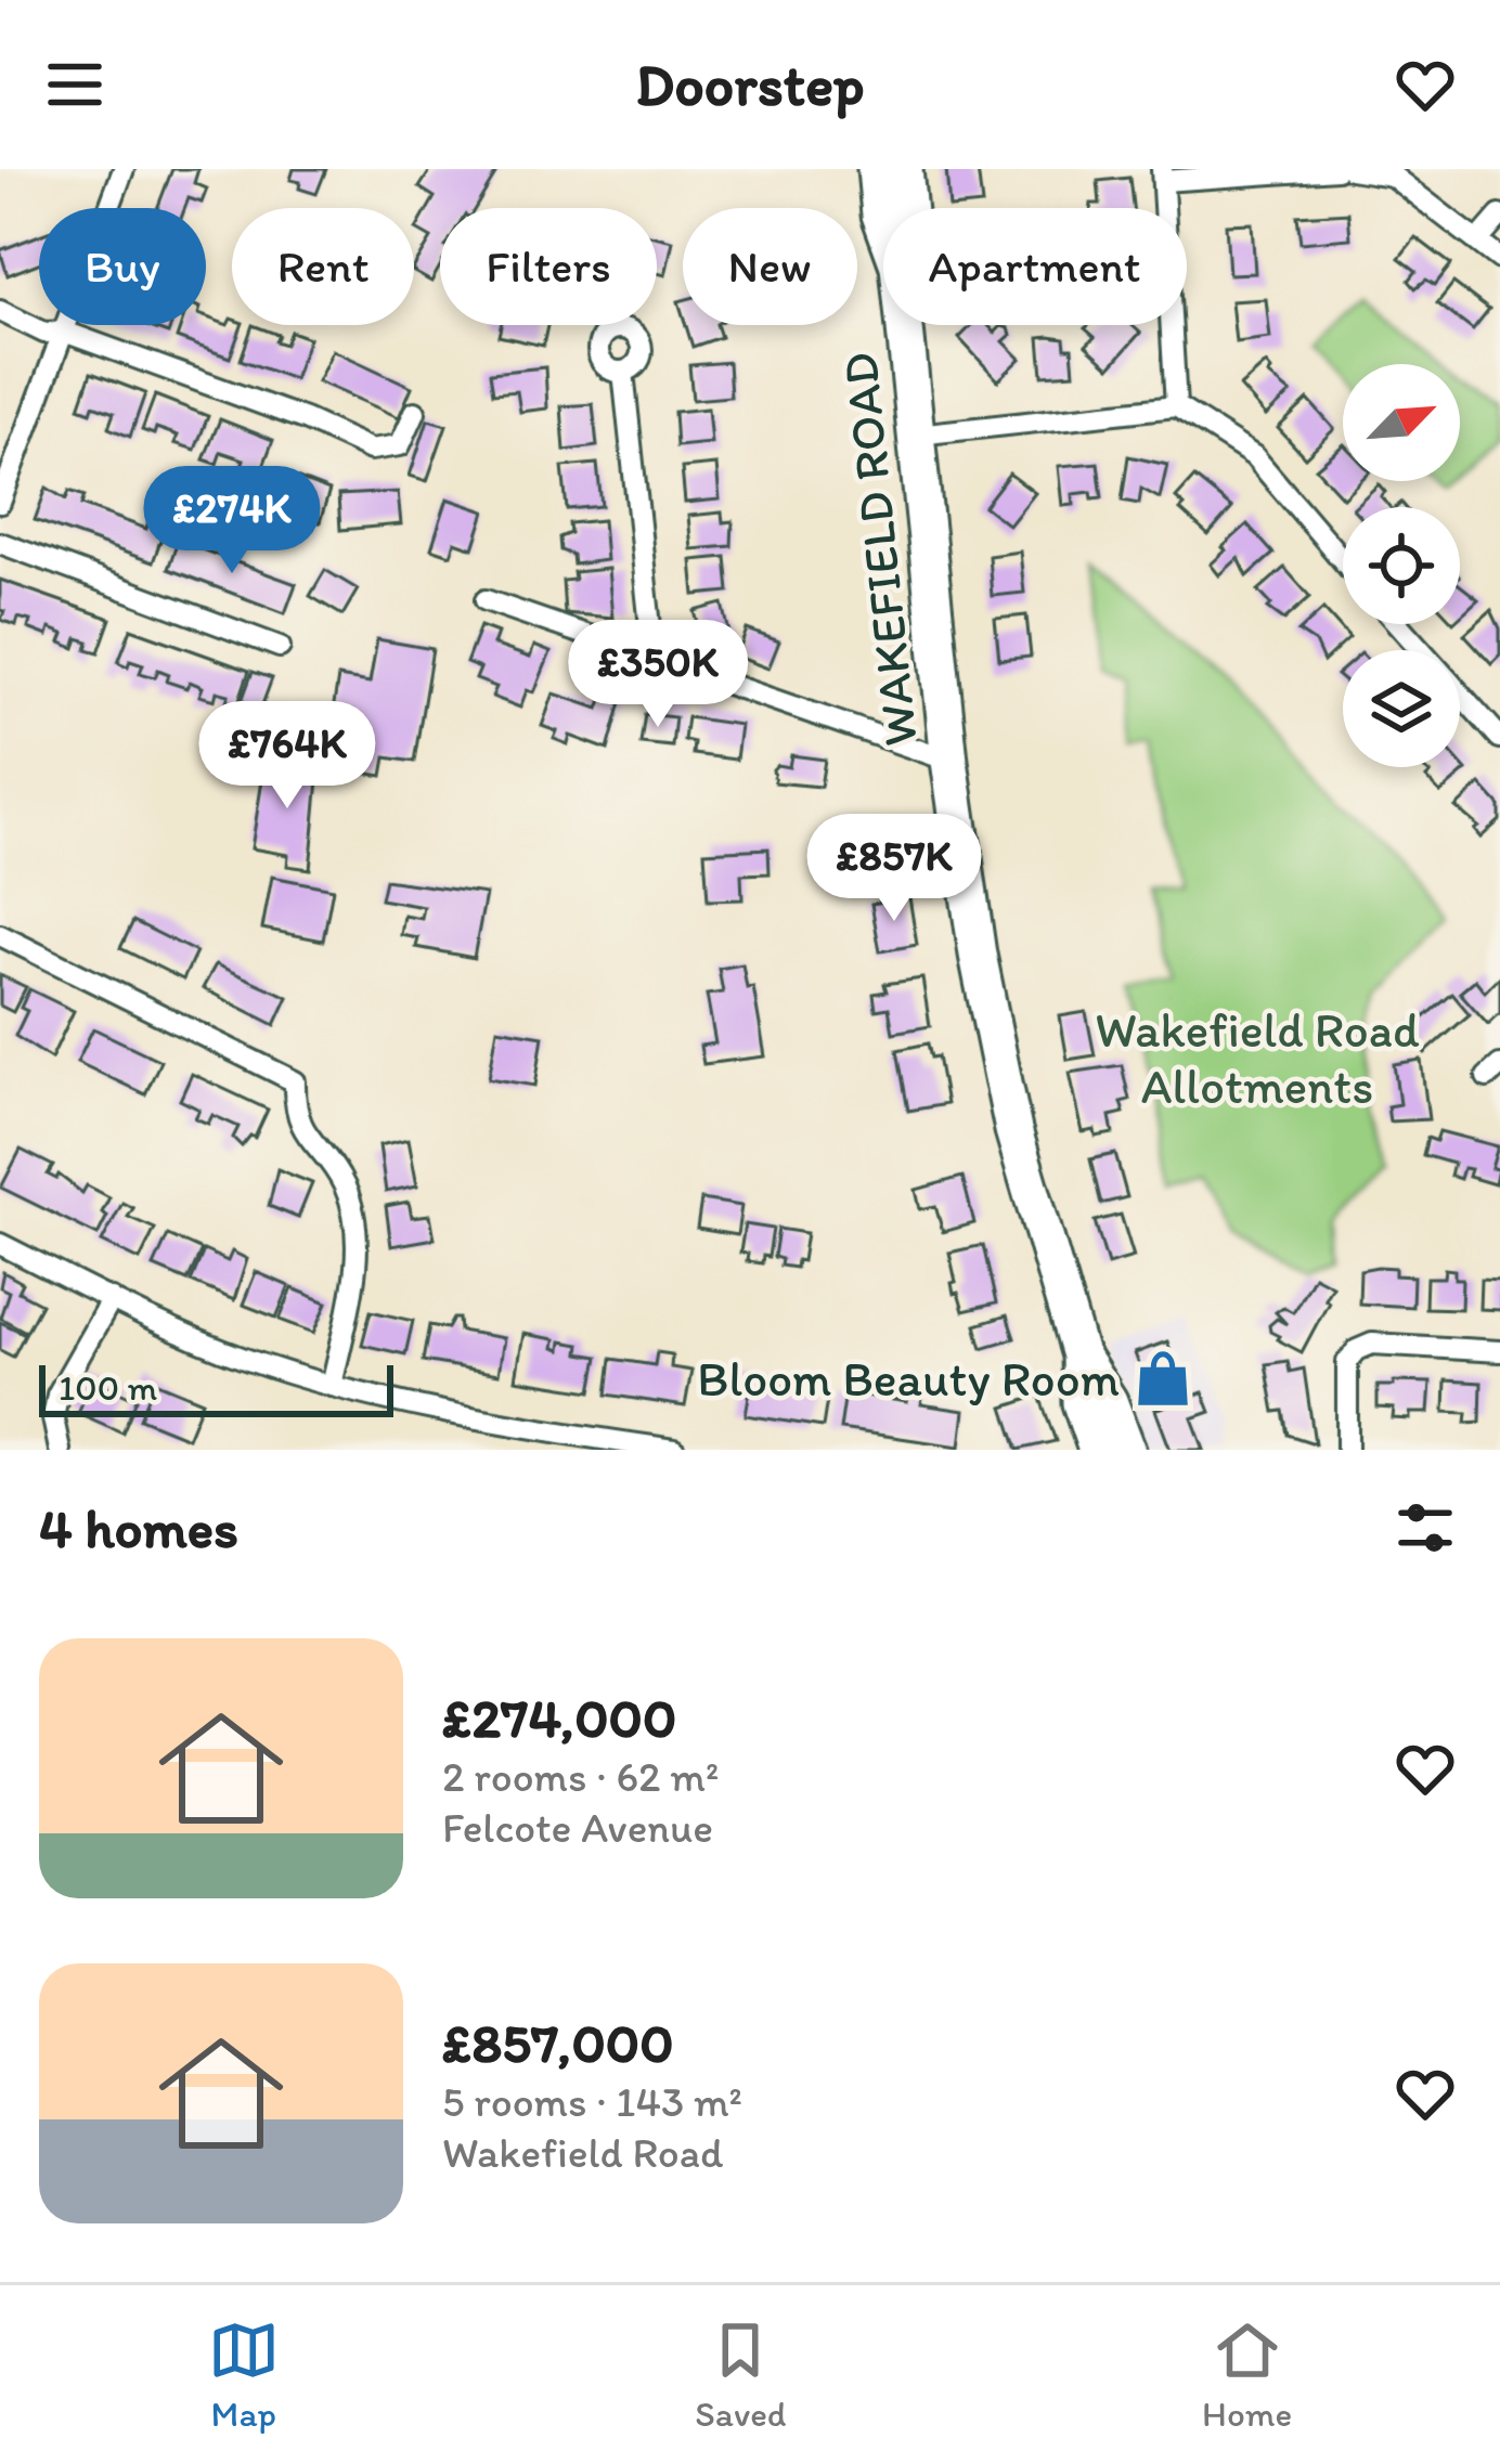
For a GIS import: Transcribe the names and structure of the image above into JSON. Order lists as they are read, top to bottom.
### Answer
{
  "streets": {
    "highway": ["WAKEFIELD ROAD"]
  },
  "parks": ["Wakefield Road Allotments"],
  "places": {
    "shop": ["Bloom Beauty Room"]
  },
  "scale_bar": "100 m",
  "north": "top right",
  "page": {
    "header": "Doorstep",
    "chip": [
      "Buy",
      "Rent",
      "Filters",
      "New",
      "Apartment"
    ],
    "price": [
      "£274K",
      "£350K",
      "£764K",
      "£857K"
    ],
    "scale": "100 m",
    "heading": "4 homes",
    "list": [
      {
        "name": "£274,000",
        "note": "2 rooms · 62 m² · Felcote Avenue"
      },
      {
        "name": "£857,000",
        "note": "5 rooms · 143 m² · Wakefield Road"
      }
    ],
    "tabs": ["Map", "Saved", "Home"]
  }
}
